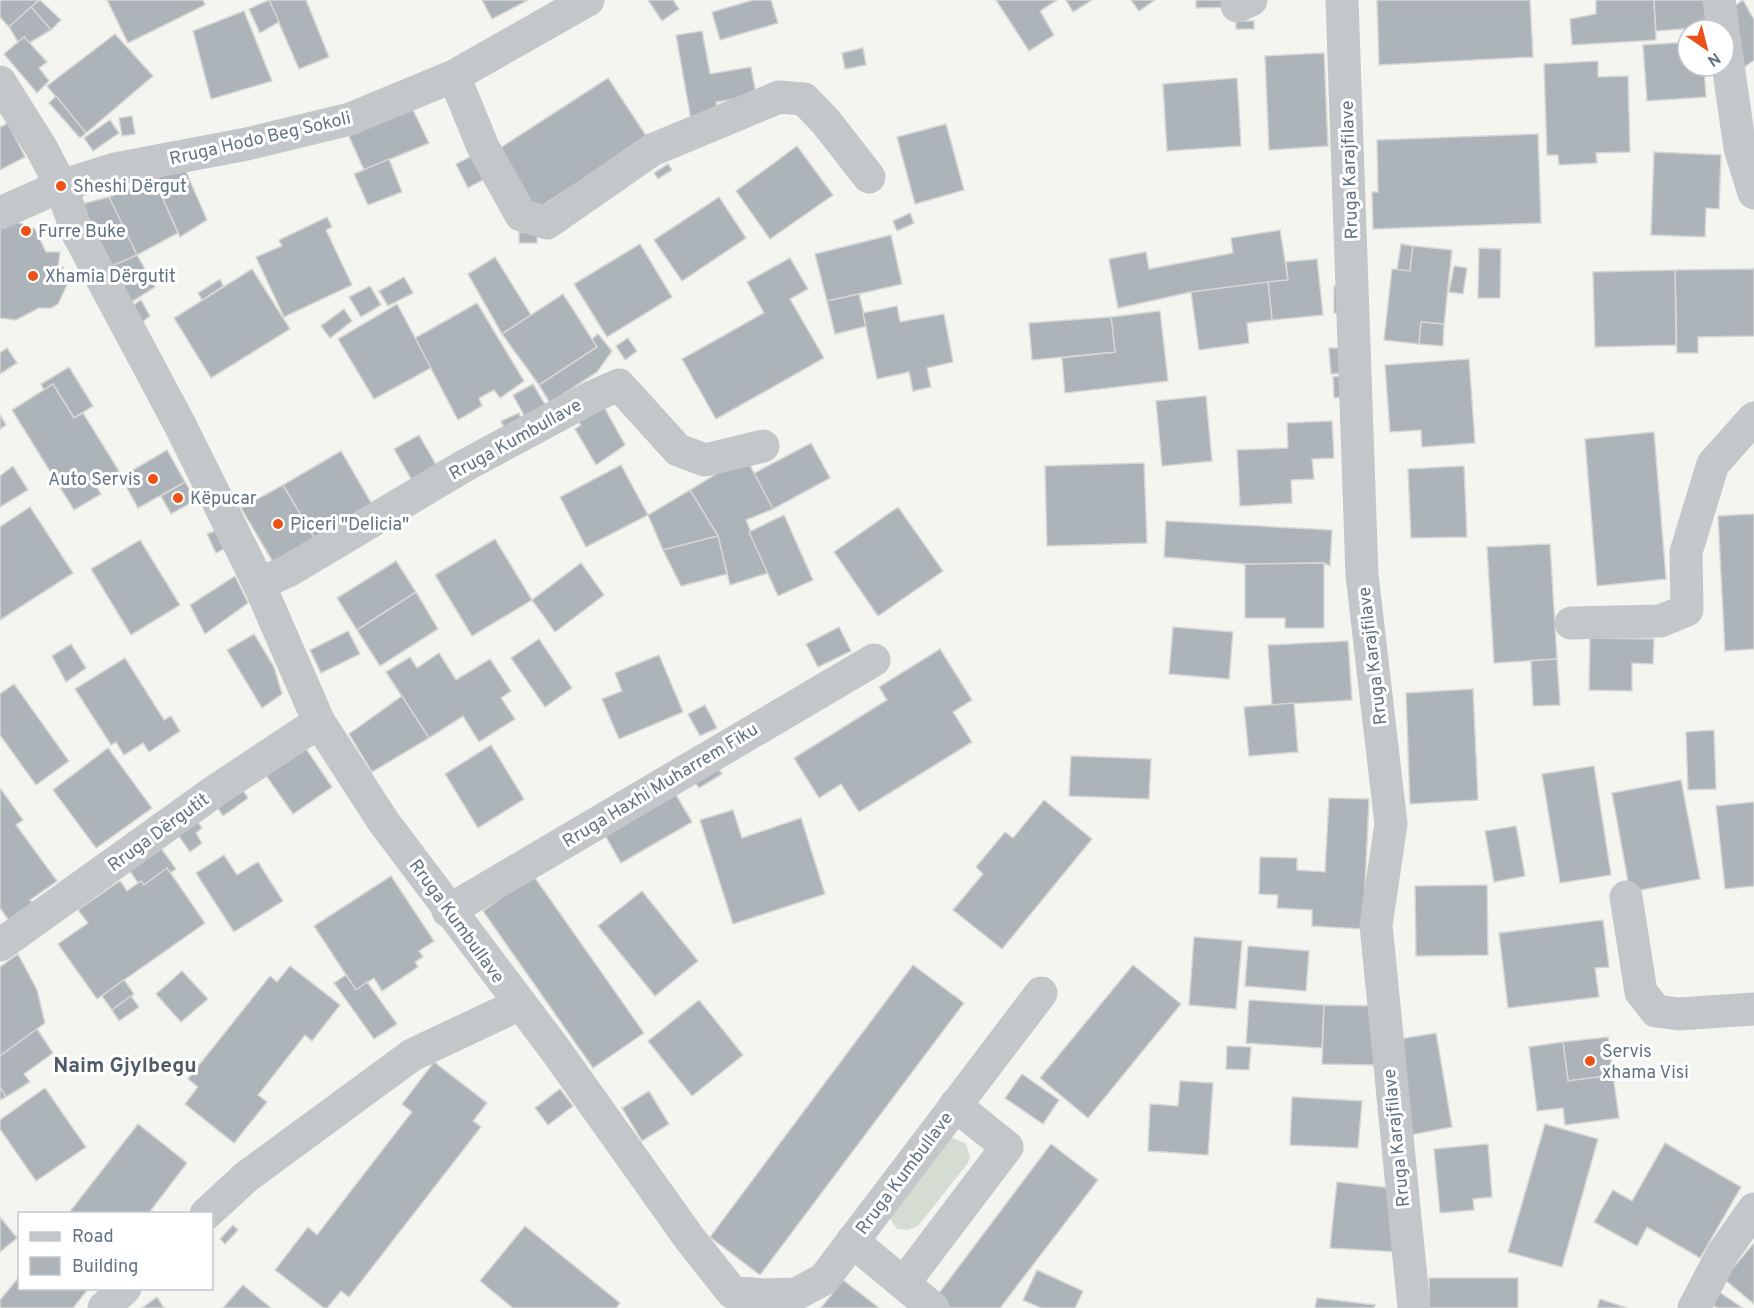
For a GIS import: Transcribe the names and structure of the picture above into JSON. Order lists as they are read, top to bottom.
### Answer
{
  "streets": {
    "street": [
      "Rruga Hodo Beg Sokoli",
      "Rruga Karajfilave",
      "Rruga Kumbullave",
      "Rruga Haxhi Muharrem Fiku",
      "Rruga Dërgutit"
    ]
  },
  "crossings": [
    ["Rruga Hodo Beg Sokoli", "Rruga Kumbullave"],
    ["Rruga Kumbullave", "Rruga Haxhi Muharrem Fiku"],
    ["Rruga Kumbullave", "Rruga Dërgutit"]
  ],
  "districts": ["Naim Gjylbegu"],
  "places": [
    "Sheshi Dërgut",
    "Furre Buke",
    "Xhamia Dërgutit",
    "Auto Servis",
    "Këpucar",
    "Piceri \"Delicia\"",
    "Servis xhama Visi"
  ],
  "legend": ["Road", "Building"],
  "north": "bottom right"
}
